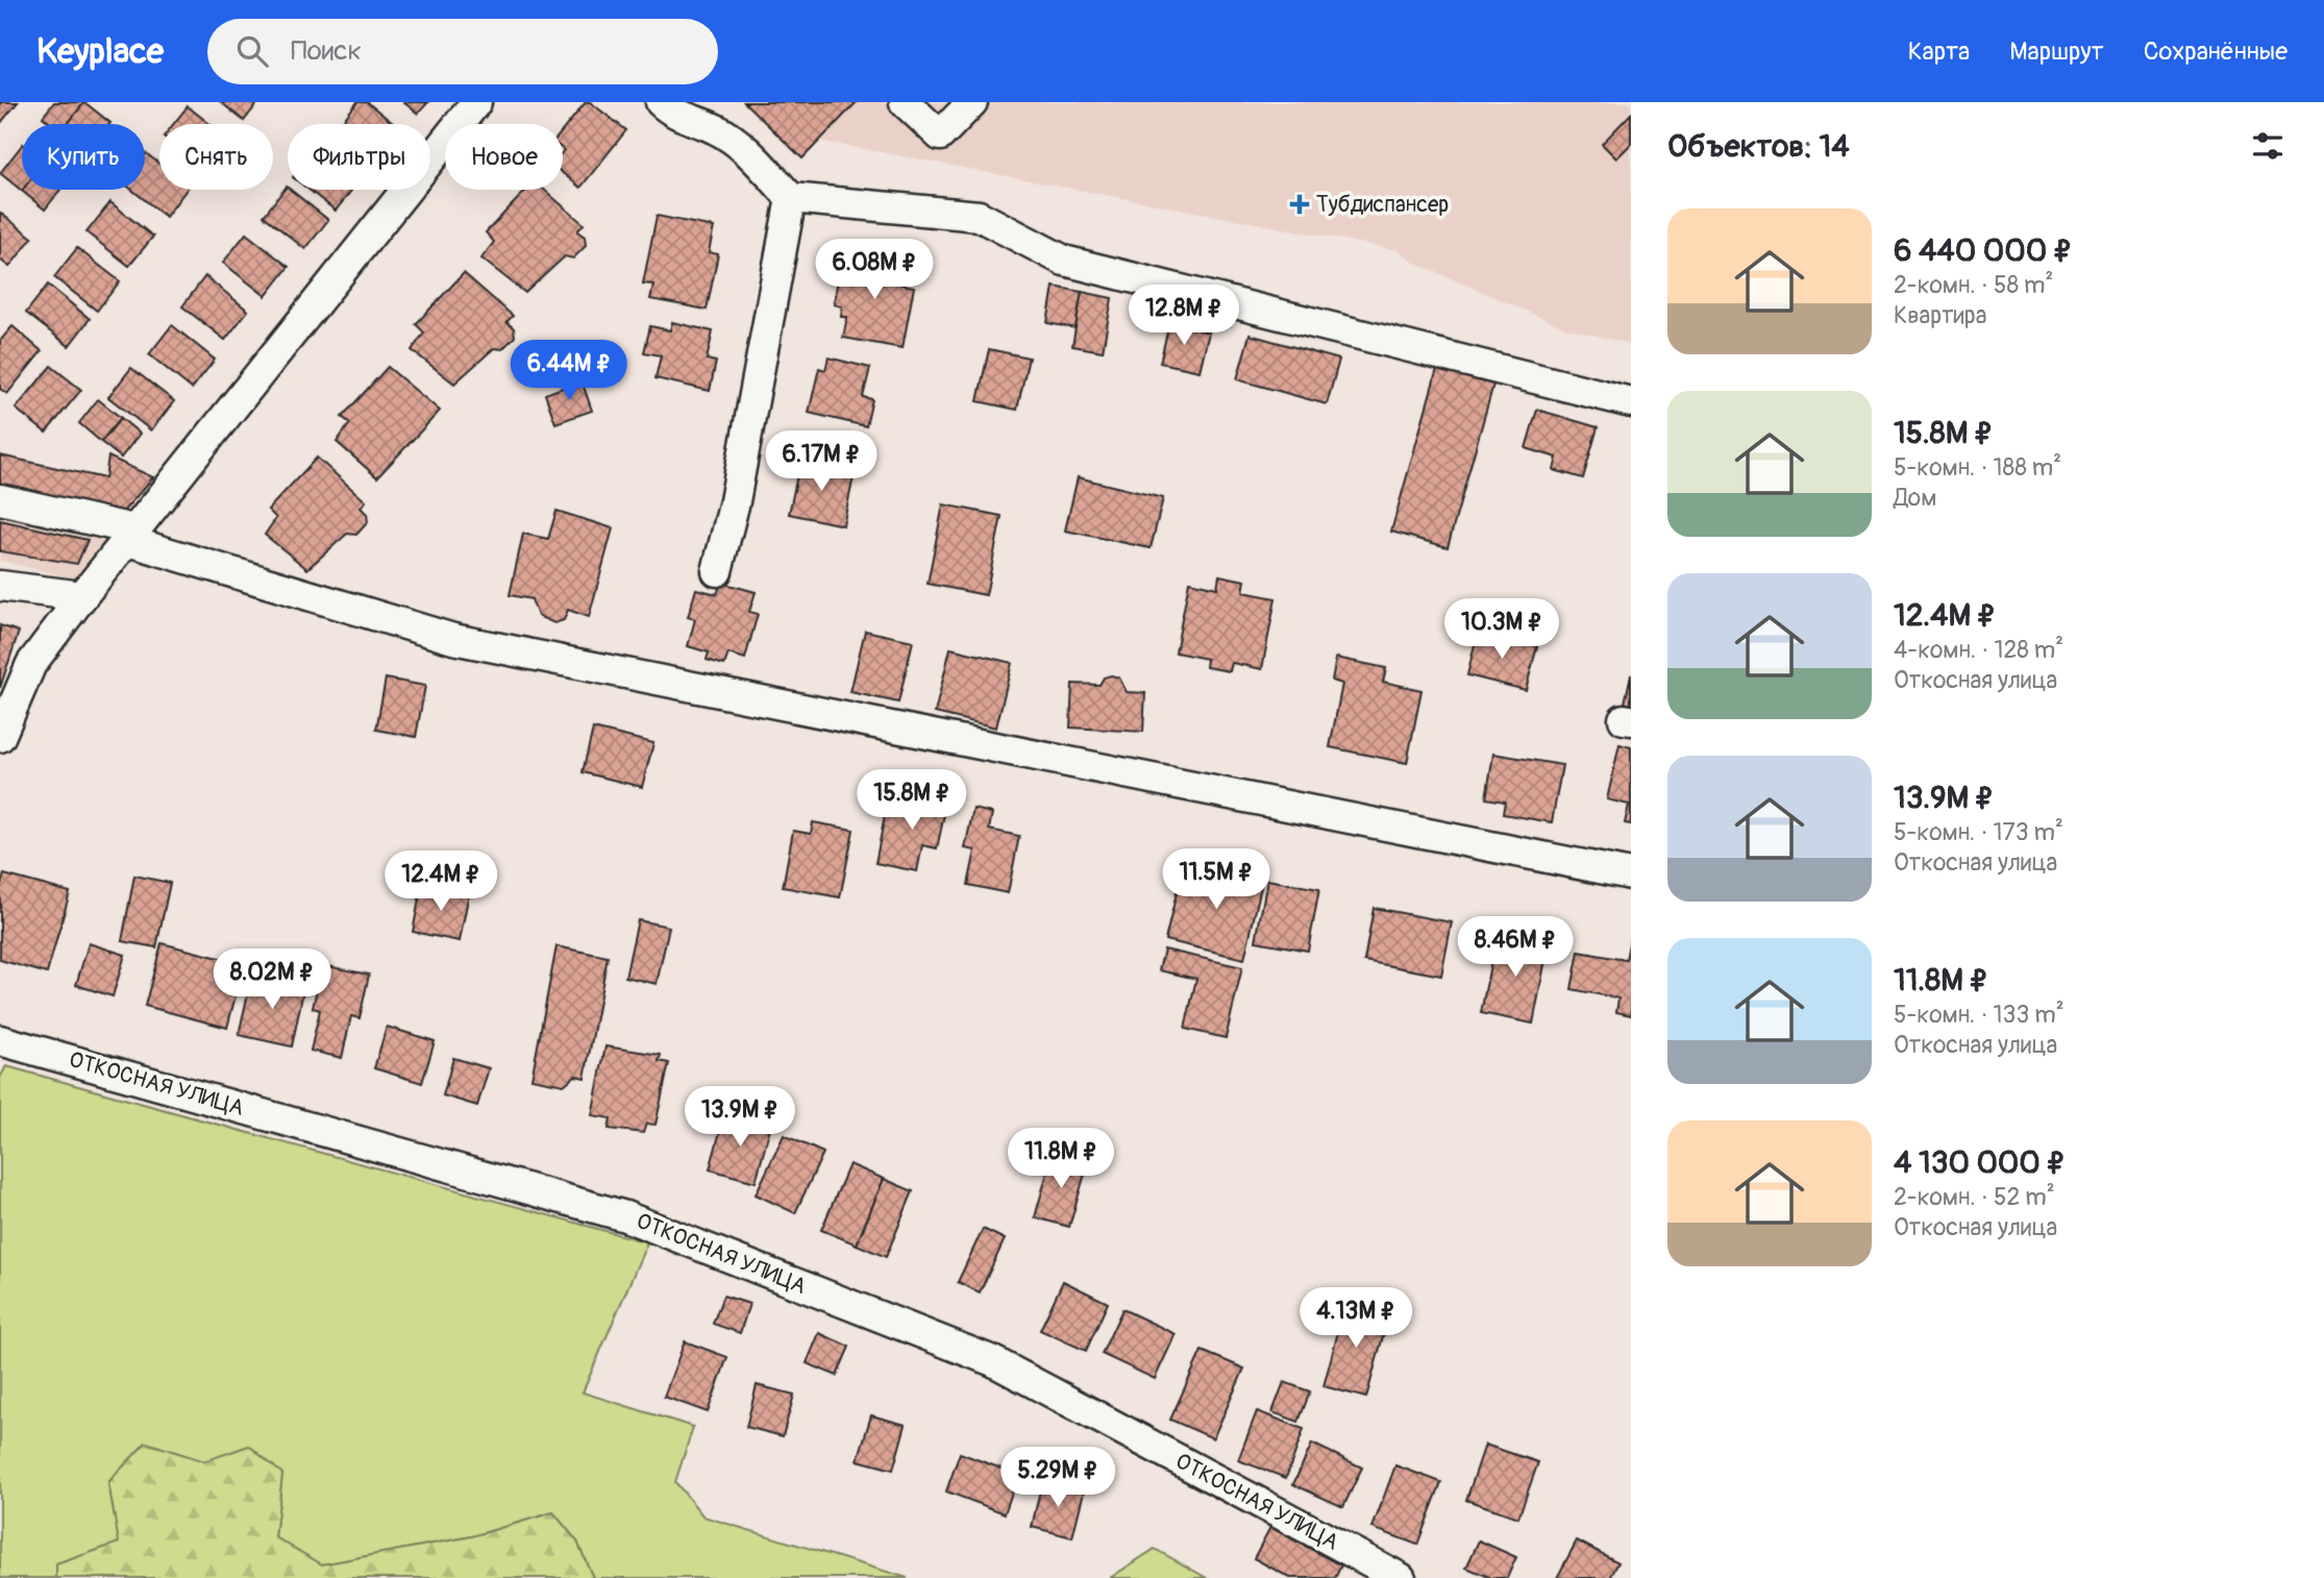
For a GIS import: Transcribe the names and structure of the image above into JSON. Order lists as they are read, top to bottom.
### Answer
{
  "streets": {
    "street": ["ОТКОСНАЯ УЛИЦА"]
  },
  "places": {
    "health": ["Тубдиспансер"]
  },
  "page": {
    "header": "Keyplace",
    "search": "Поиск",
    "nav": ["Карта", "Маршрут", "Сохранённые"],
    "heading": "Объектов: 14",
    "chip": [
      "Купить",
      "Снять",
      "Фильтры",
      "Новое"
    ],
    "list": [
      {
        "name": "6 440 000 ₽",
        "note": "2-комн. · 58 m² · Квартира"
      },
      {
        "name": "15.8M ₽",
        "note": "5-комн. · 188 m² · Дом"
      },
      {
        "name": "12.4M ₽",
        "note": "4-комн. · 128 m² · Откосная улица"
      },
      {
        "name": "13.9M ₽",
        "note": "5-комн. · 173 m² · Откосная улица"
      },
      {
        "name": "11.8M ₽",
        "note": "5-комн. · 133 m² · Откосная улица"
      },
      {
        "name": "4 130 000 ₽",
        "note": "2-комн. · 52 m² · Откосная улица"
      }
    ],
    "price": [
      "6.08M ₽",
      "12.8M ₽",
      "6.44M ₽",
      "6.17M ₽",
      "10.3M ₽",
      "15.8M ₽",
      "11.5M ₽",
      "12.4M ₽",
      "8.46M ₽",
      "8.02M ₽",
      "13.9M ₽",
      "11.8M ₽",
      "4.13M ₽",
      "5.29M ₽"
    ]
  }
}
